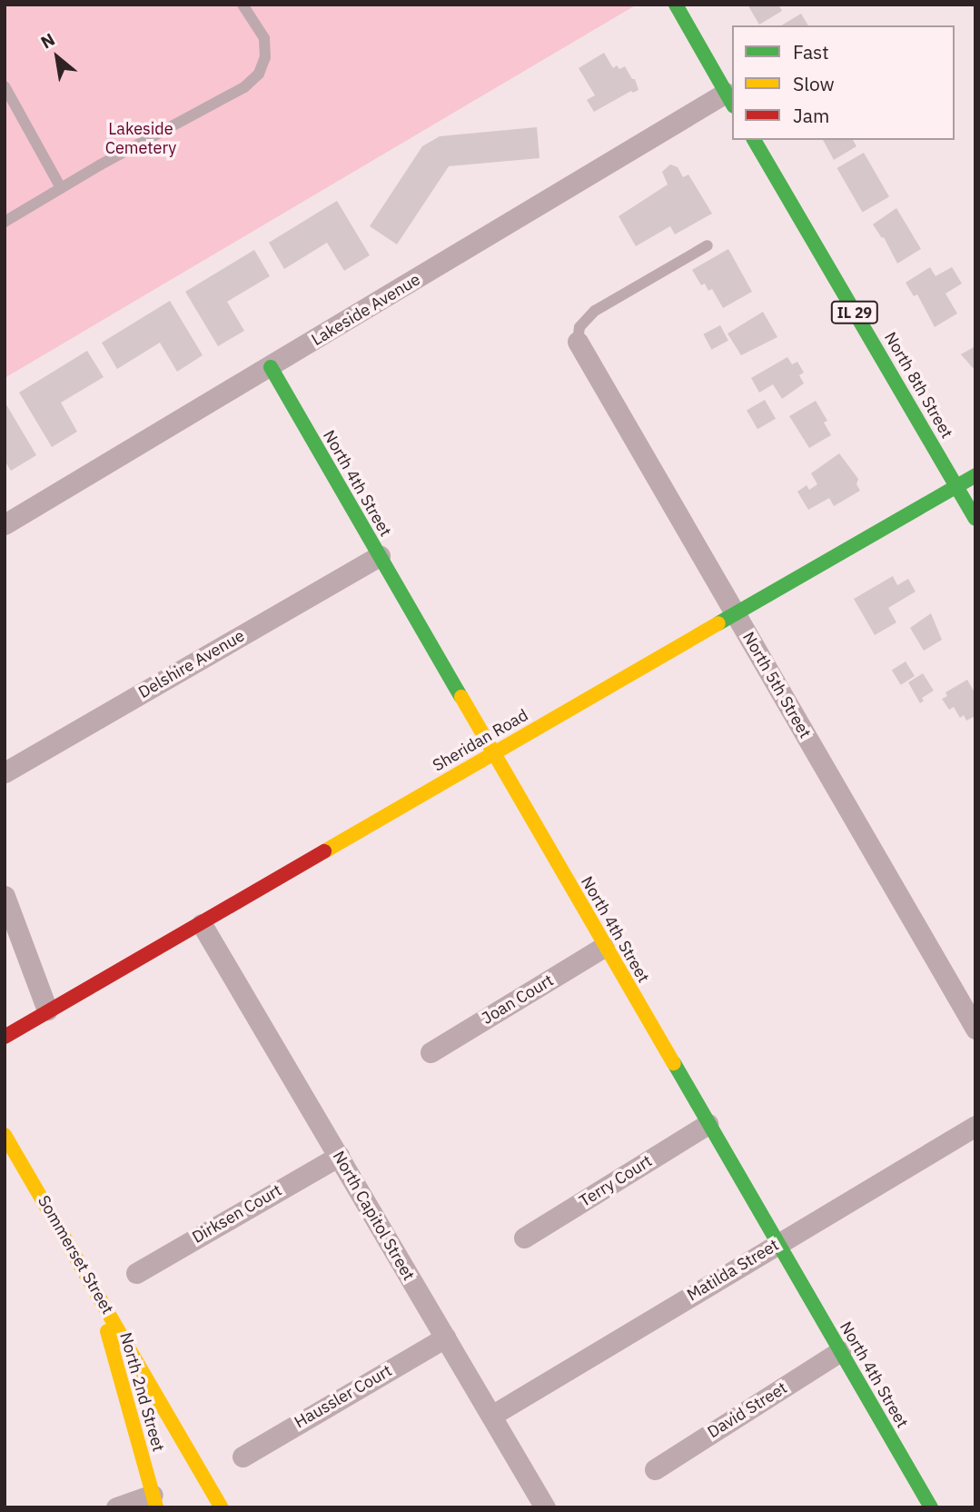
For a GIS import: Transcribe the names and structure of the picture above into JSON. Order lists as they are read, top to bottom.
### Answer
{
  "streets": {
    "main road": [
      "IL 29",
      "North 8th Street",
      "North 4th Street",
      "Sheridan Road",
      "Sommerset Street",
      "North 2nd Street"
    ],
    "street": [
      "Lakeside Avenue",
      "Delshire Avenue",
      "North 5th Street",
      "Joan Court",
      "Terry Court",
      "Dirksen Court",
      "North Capitol Street",
      "Matilda Street",
      "Haussler Court",
      "David Street"
    ]
  },
  "crossings": [
    ["Lakeside Avenue", "North 4th Street"],
    ["North 8th Street", "Sheridan Road"],
    ["North 4th Street", "Delshire Avenue"],
    ["North 4th Street", "Sheridan Road"],
    ["North 4th Street", "Joan Court"],
    ["North 4th Street", "Terry Court"],
    ["North 4th Street", "Matilda Street"],
    ["North 4th Street", "David Street"],
    ["North 5th Street", "Sheridan Road"],
    ["Sheridan Road", "North Capitol Street"],
    ["Dirksen Court", "North Capitol Street"],
    ["North Capitol Street", "Matilda Street"],
    ["North Capitol Street", "Haussler Court"],
    ["Sommerset Street", "North 2nd Street"]
  ],
  "parks": ["Lakeside Cemetery"],
  "legend": ["Fast", "Slow", "Jam"],
  "north": "top left"
}
